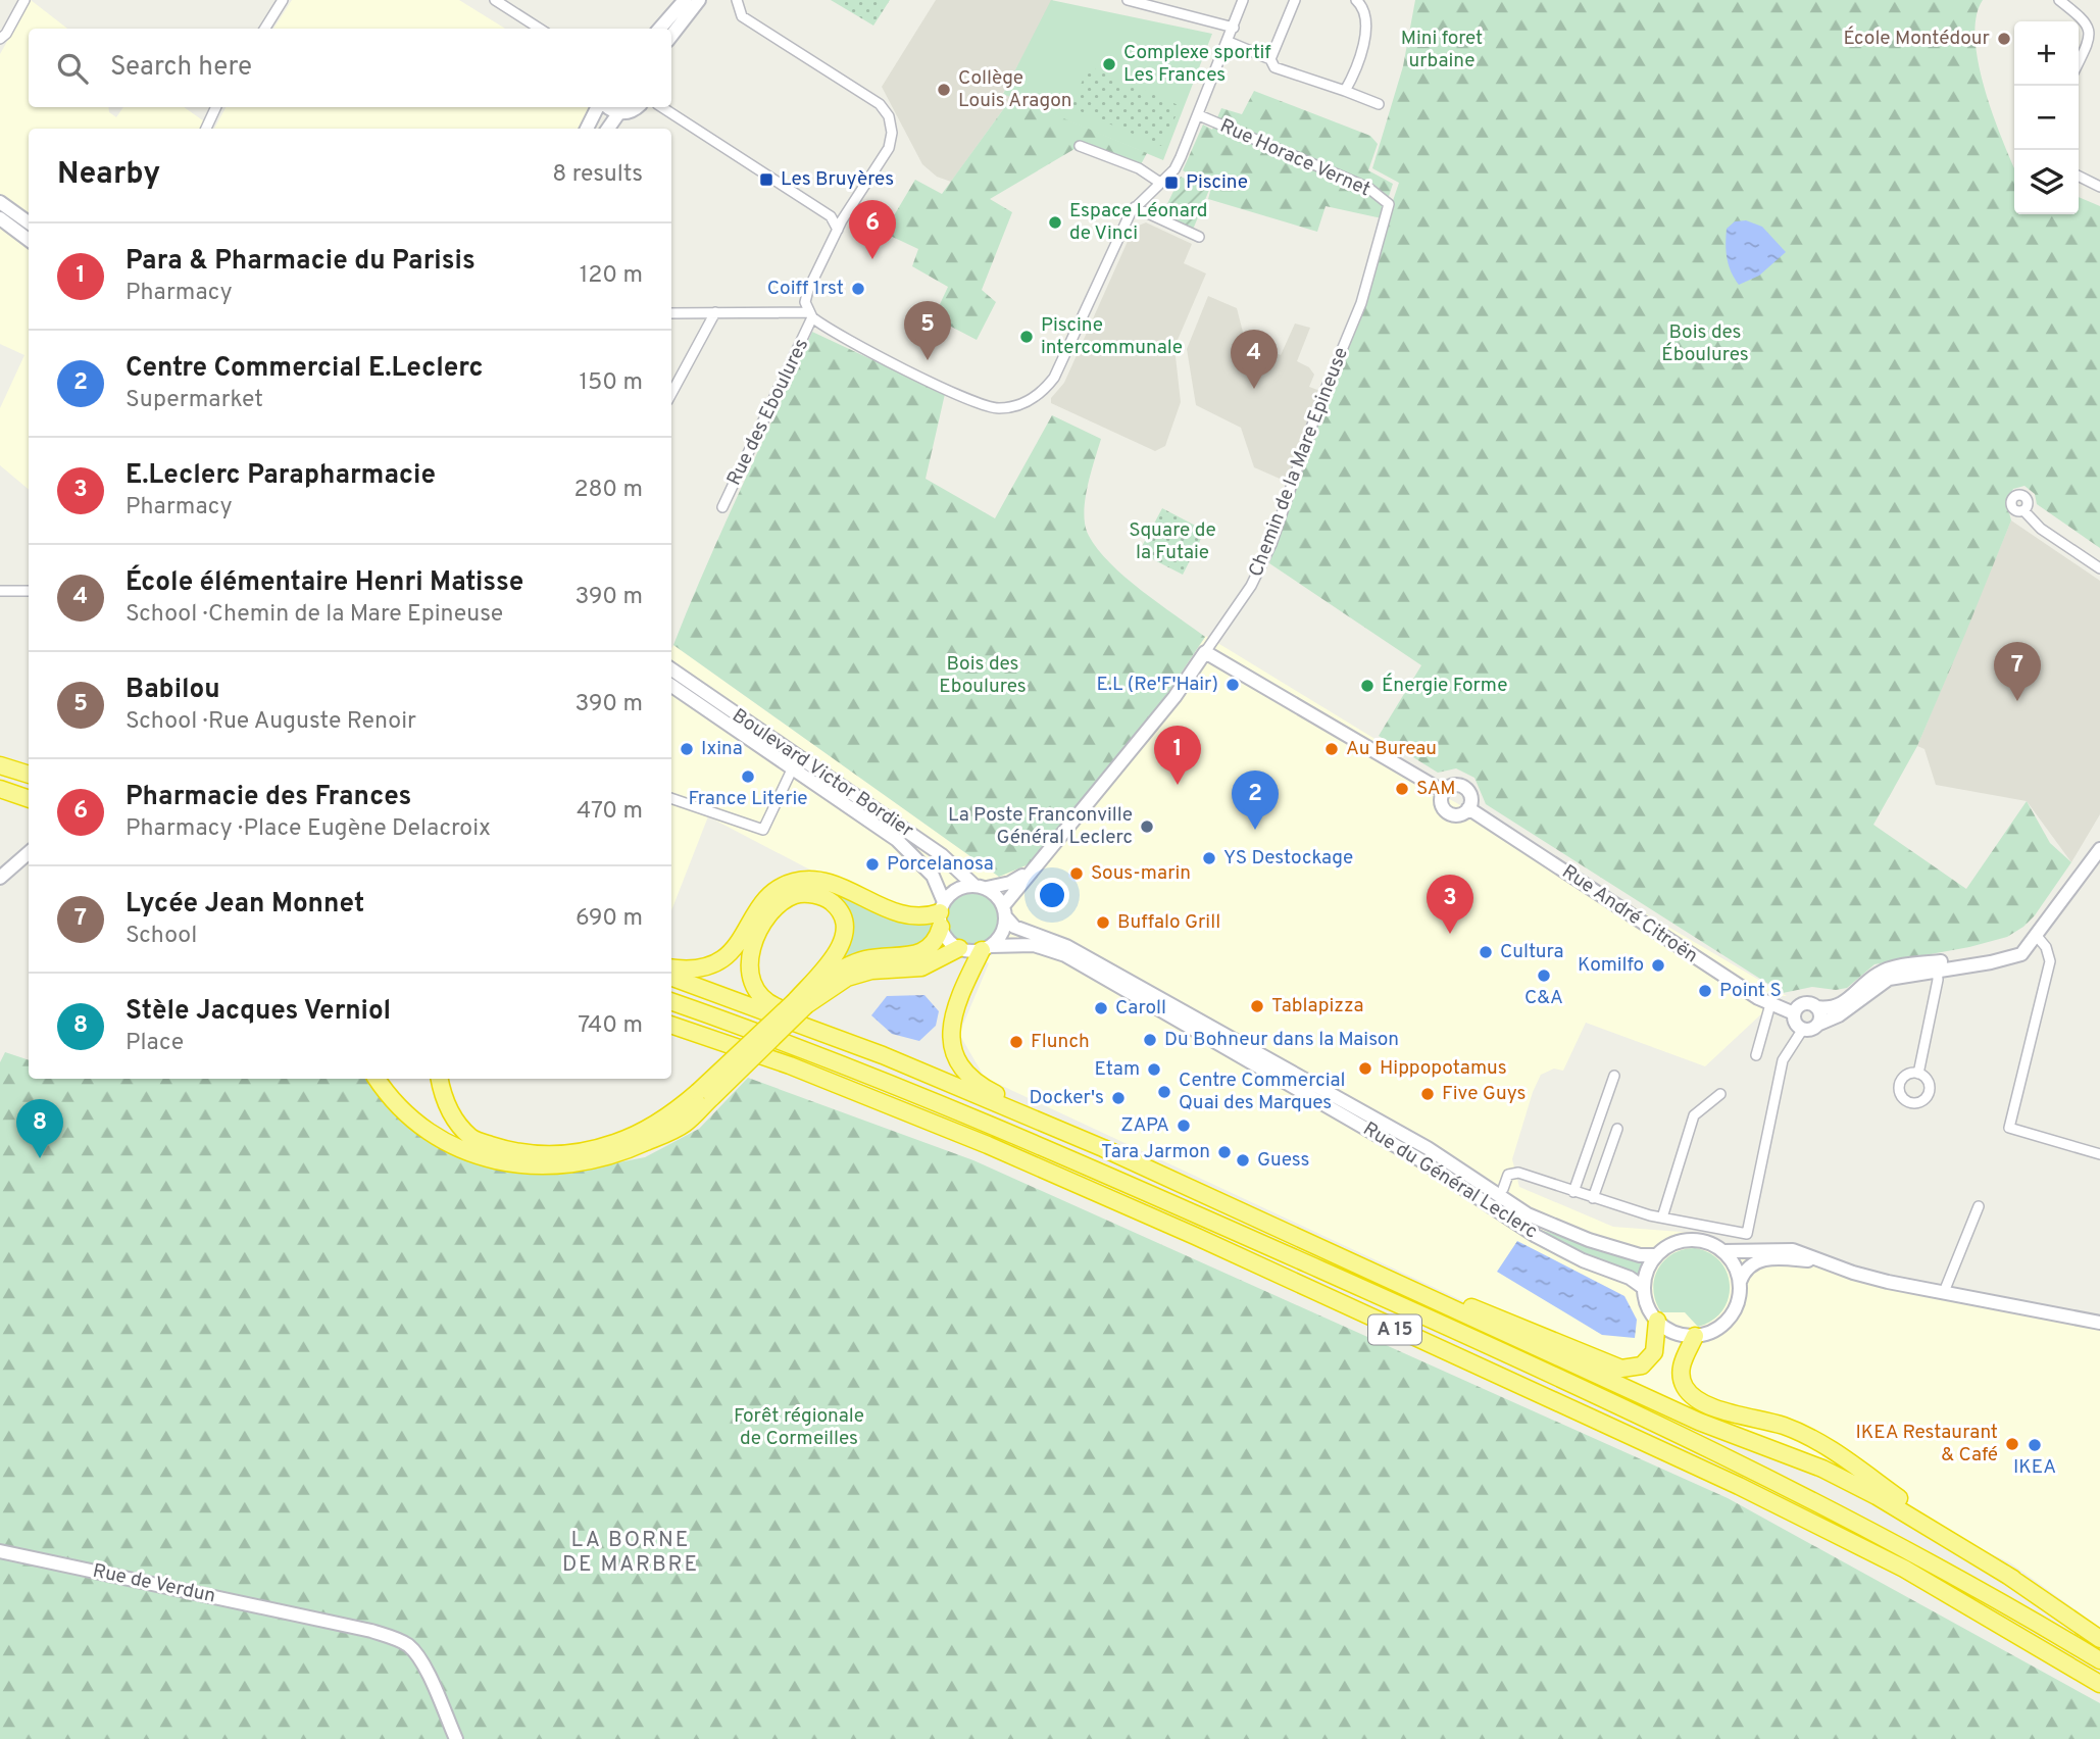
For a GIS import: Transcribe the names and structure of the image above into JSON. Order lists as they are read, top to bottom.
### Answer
{
  "streets": {
    "highway": ["A 15"],
    "main road": [
      "Chemin de la Mare Epineuse",
      "Boulevard Victor Bordier",
      "Rue André Citroën",
      "Rue du Général Leclerc",
      "Rue de Verdun"
    ],
    "street": ["Rue Horace Vernet", "Rue des Eboulures"]
  },
  "crossings": [
    ["Rue Horace Vernet", "Chemin de la Mare Epineuse"],
    ["Chemin de la Mare Epineuse", "Boulevard Victor Bordier"],
    ["Chemin de la Mare Epineuse", "Rue du Général Leclerc"],
    ["Boulevard Victor Bordier", "Rue du Général Leclerc"]
  ],
  "districts": ["LA BORNE DE MARBRE"],
  "parks": [
    "Mini foret urbaine",
    "Bois des Éboulures",
    "Square de la Futaie",
    "Bois des Eboulures",
    "Forêt régionale de Cormeilles"
  ],
  "places": {
    "other": [
      "École Montédour",
      "Complexe sportif Les Frances",
      "Collège Louis Aragon",
      "Espace Léonard de Vinci",
      "Coiff 1rst",
      "Piscine intercommunale",
      "E.L (Re'F'Hair)",
      "Énergie Forme",
      "Ixina",
      "Au Bureau",
      "France Literie",
      "SAM",
      "La Poste Franconville Général Leclerc",
      "YS Destockage",
      "Porcelanosa",
      "Sous-marin",
      "Buffalo Grill",
      "Cultura",
      "Komilfo",
      "C&A",
      "Point S",
      "Tablapizza",
      "Caroll",
      "Du Bohneur dans la Maison",
      "Flunch",
      "Hippopotamus",
      "Etam",
      "Centre Commercial Quai des Marques",
      "Five Guys",
      "Docker's",
      "ZAPA",
      "Tara Jarmon",
      "Guess",
      "IKEA Restaurant & Café",
      "IKEA"
    ],
    "transit": ["Les Bruyères", "Piscine"]
  },
  "page": {
    "map_buttons": ["+", "−"],
    "search": "Search here",
    "heading": ["Nearby", "8 results"],
    "pins": [
      "6",
      "5",
      "4",
      "7",
      "1",
      "2",
      "3",
      "8"
    ],
    "list": [
      {
        "mark": "1",
        "name": "Para & Pharmacie du Parisis",
        "note": "Pharmacy",
        "value": "120 m"
      },
      {
        "mark": "2",
        "name": "Centre Commercial E.Leclerc",
        "note": "Supermarket",
        "value": "150 m"
      },
      {
        "mark": "3",
        "name": "E.Leclerc Parapharmacie",
        "note": "Pharmacy",
        "value": "280 m"
      },
      {
        "mark": "4",
        "name": "École élémentaire Henri Matisse",
        "note": "School · Chemin de la Mare Epineuse",
        "value": "390 m"
      },
      {
        "mark": "5",
        "name": "Babilou",
        "note": "School · Rue Auguste Renoir",
        "value": "390 m"
      },
      {
        "mark": "6",
        "name": "Pharmacie des Frances",
        "note": "Pharmacy · Place Eugène Delacroix",
        "value": "470 m"
      },
      {
        "mark": "7",
        "name": "Lycée Jean Monnet",
        "note": "School",
        "value": "690 m"
      },
      {
        "mark": "8",
        "name": "Stèle Jacques Verniol",
        "note": "Place",
        "value": "740 m"
      }
    ]
  }
}
